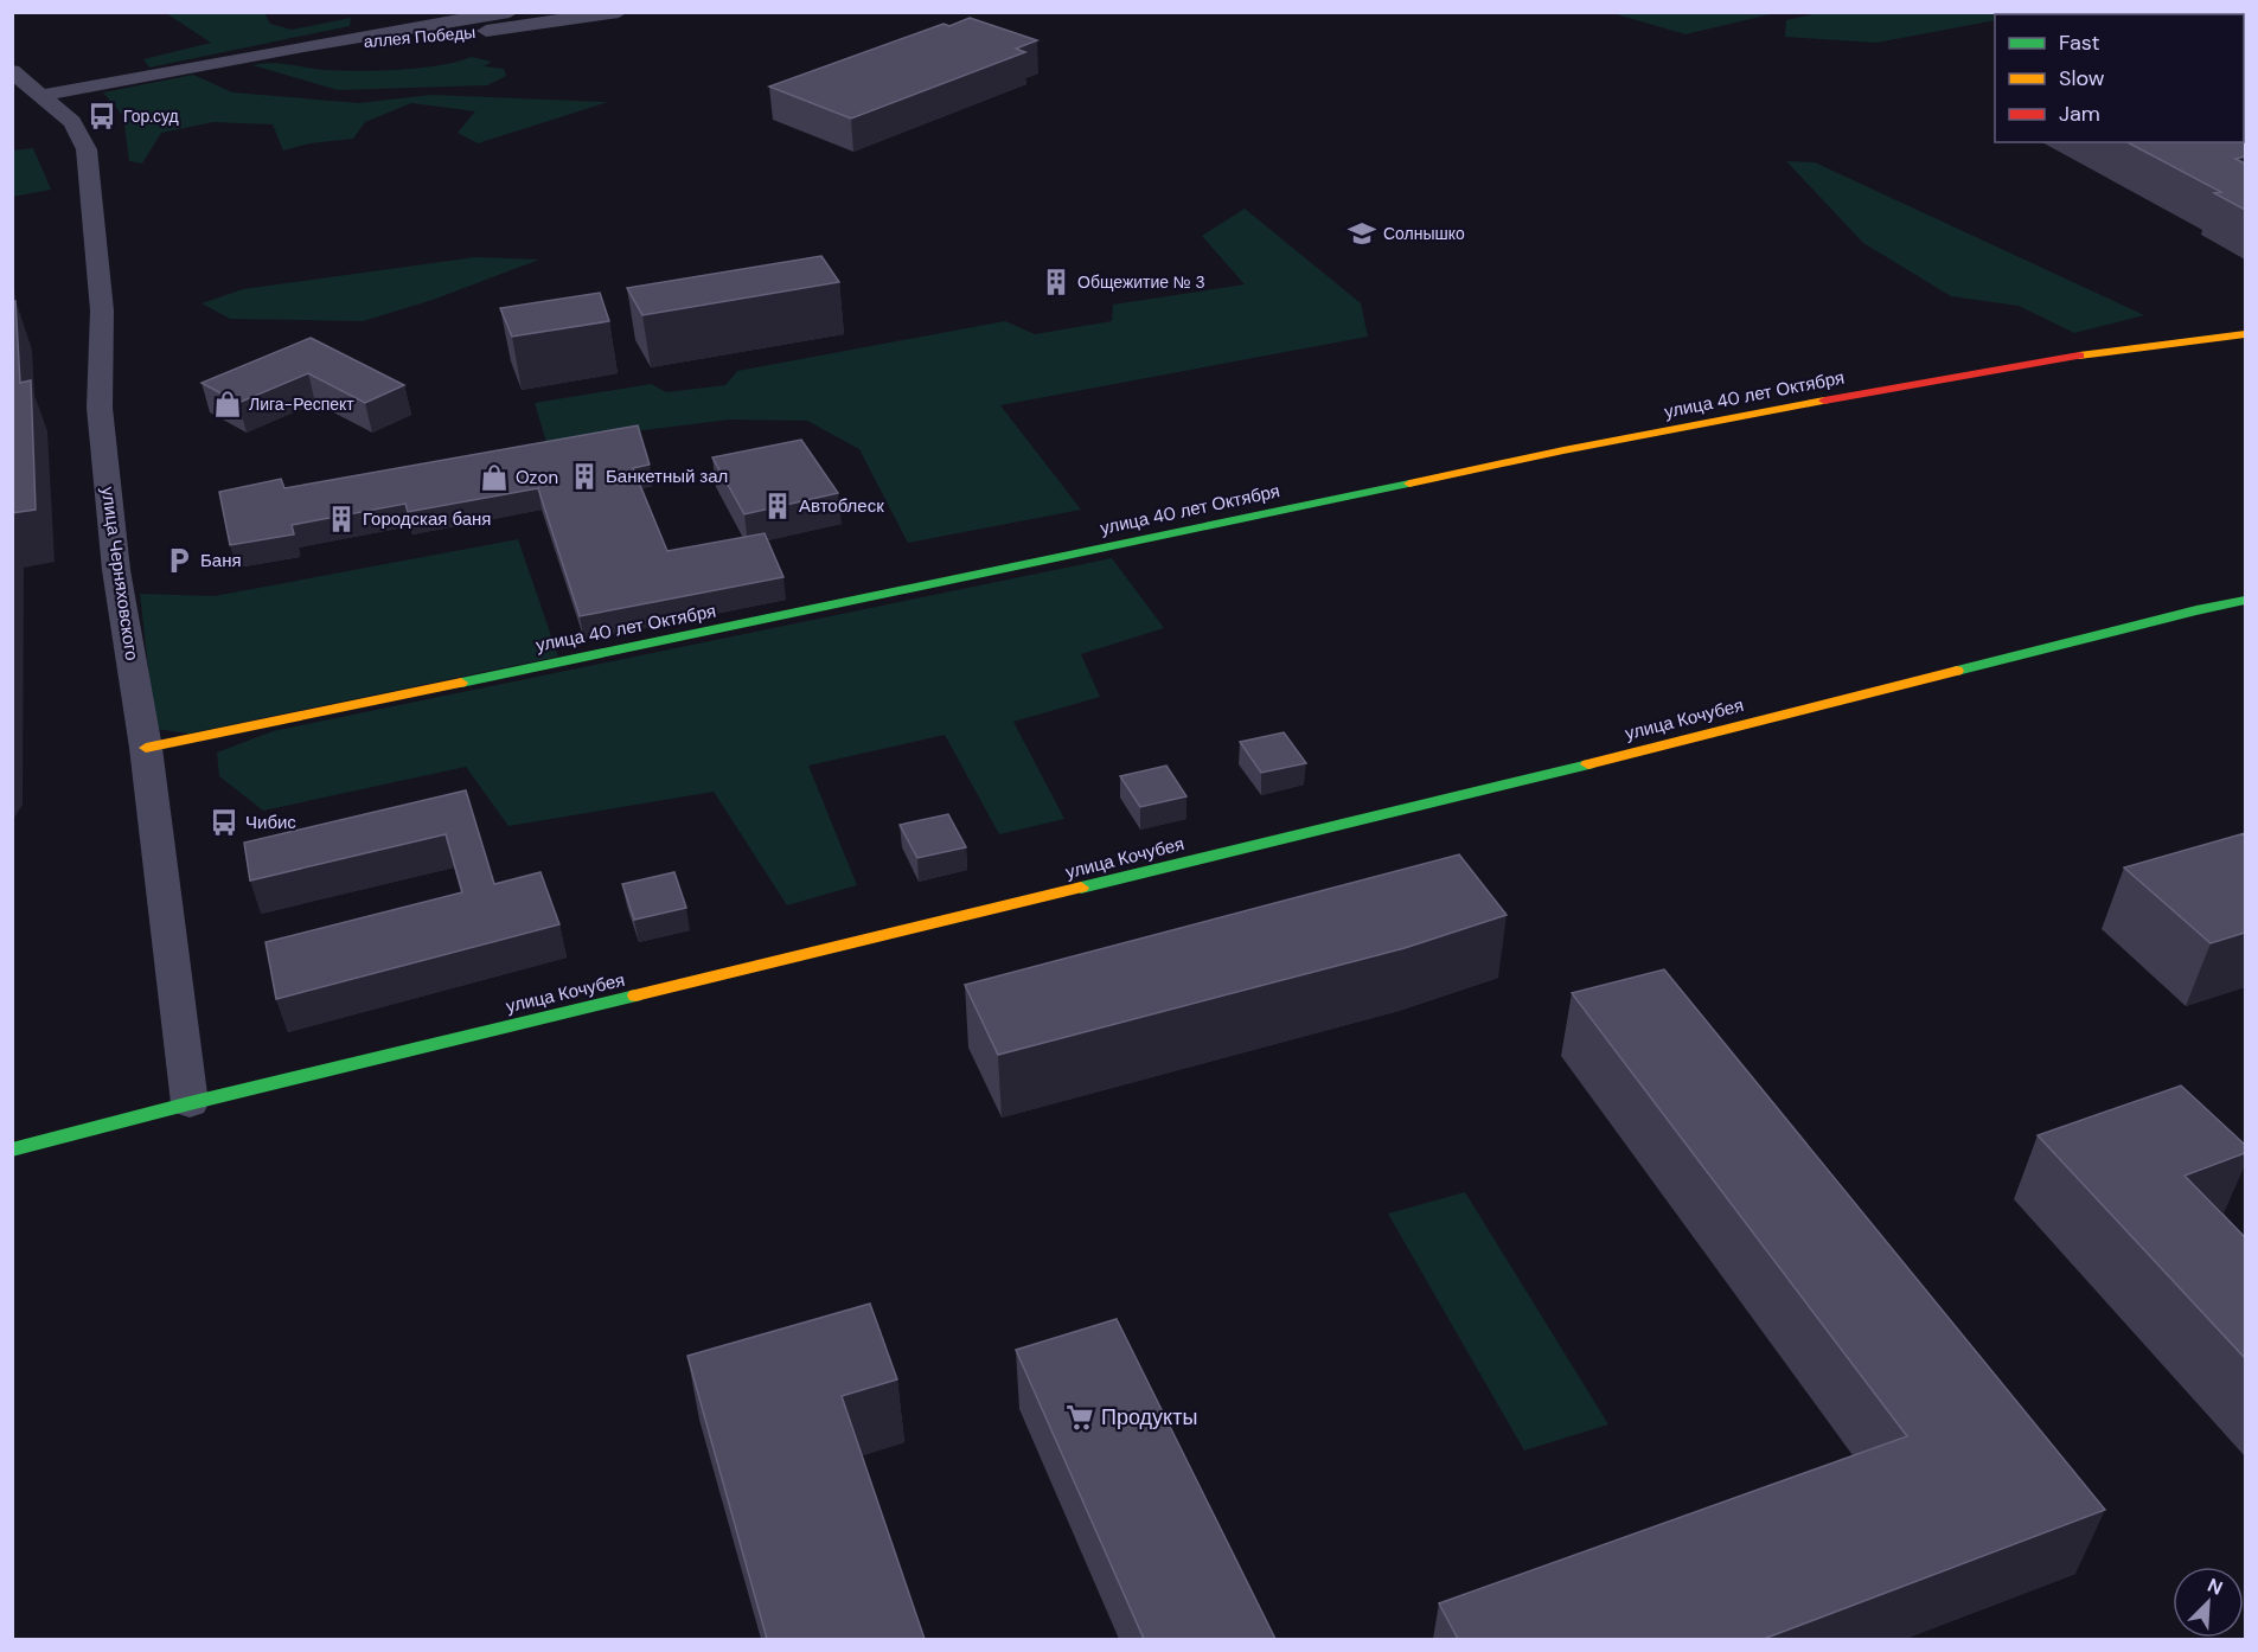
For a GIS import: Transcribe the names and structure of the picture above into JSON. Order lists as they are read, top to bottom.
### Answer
{
  "streets": {
    "street": [
      "аллея Победы",
      "улица 40 лет Октября",
      "улица Черняховского",
      "улица Кочубея"
    ]
  },
  "crossings": [
    ["улица 40 лет Октября", "улица Черняховского"],
    ["улица Черняховского", "улица Кочубея"]
  ],
  "places": {
    "bus stop": ["Гор.суд", "Чибис"],
    "school or university": ["Солнышко"],
    "building": [
      "Общежитие № 3",
      "Банкетный зал",
      "Автоблеск",
      "Городская баня"
    ],
    "shop": ["Лига-Респект", "Ozon"],
    "parking": ["Баня"],
    "supermarket": ["Продукты"]
  },
  "legend": ["Fast", "Slow", "Jam"],
  "north": "top right"
}
